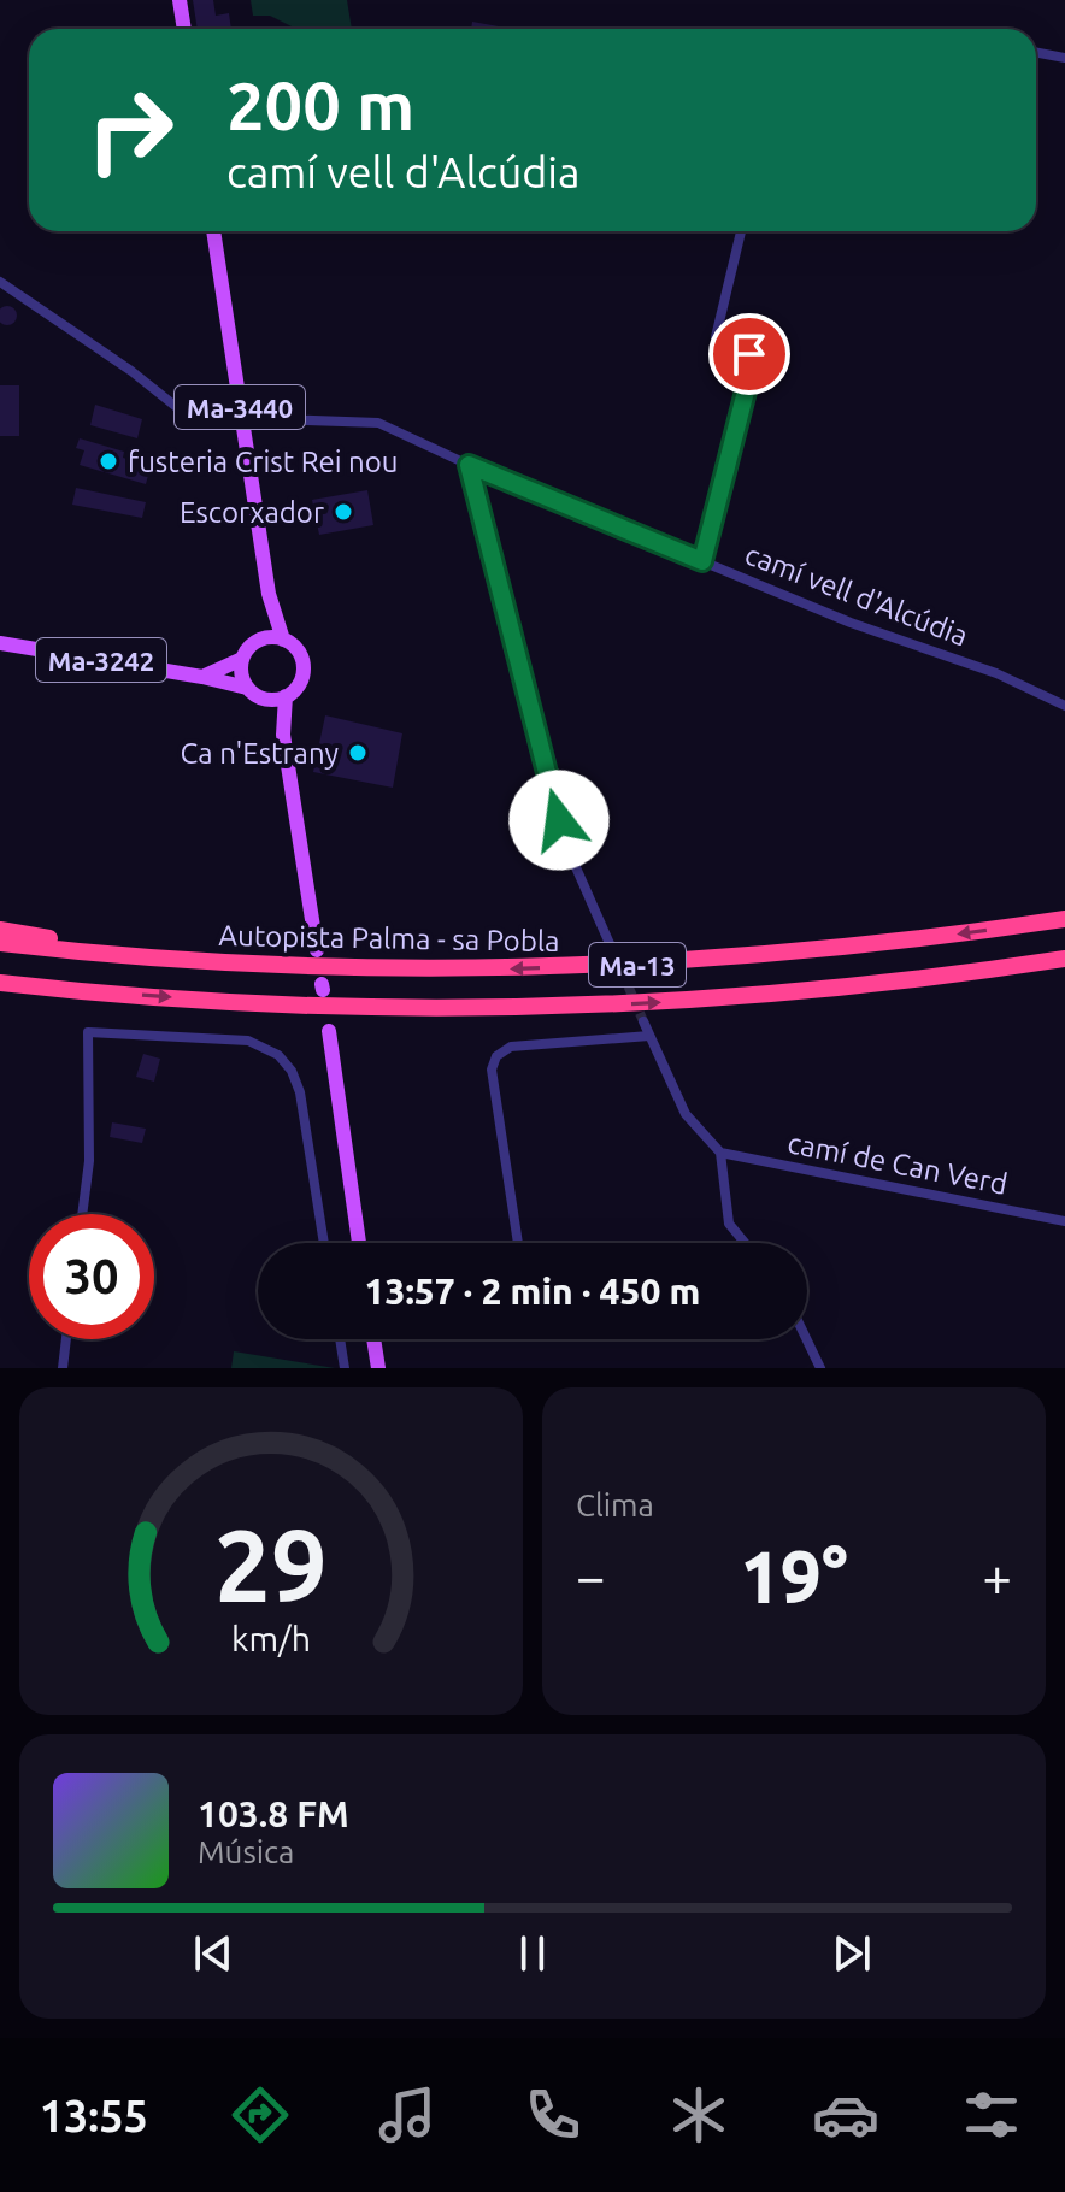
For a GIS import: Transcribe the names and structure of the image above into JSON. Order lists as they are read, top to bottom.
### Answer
{
  "streets": {
    "highway": ["Autopista Palma - sa Pobla", "Ma-13"],
    "main road": ["Ma-3440", "Ma-3242"],
    "street": ["camí vell d'Alcúdia", "camí de Can Verd"]
  },
  "crossings": [
    ["Ma-3440", "camí vell d'Alcúdia"],
    ["Ma-3440", "Ma-3242"]
  ],
  "places": ["fusteria Crist Rei nou", "Escorxador", "Ca n'Estrany"],
  "page": {
    "turn": ["200 m", "camí vell d'Alcúdia"],
    "limit": "30",
    "trip": "13:57 · 2 min · 450 m",
    "tile": "Clima",
    "heat": ["−", "19°", "+"],
    "song": ["103.8 FM", "Música"],
    "tabs": "13:55",
    "gauge": ["29", "km/h"]
  }
}
